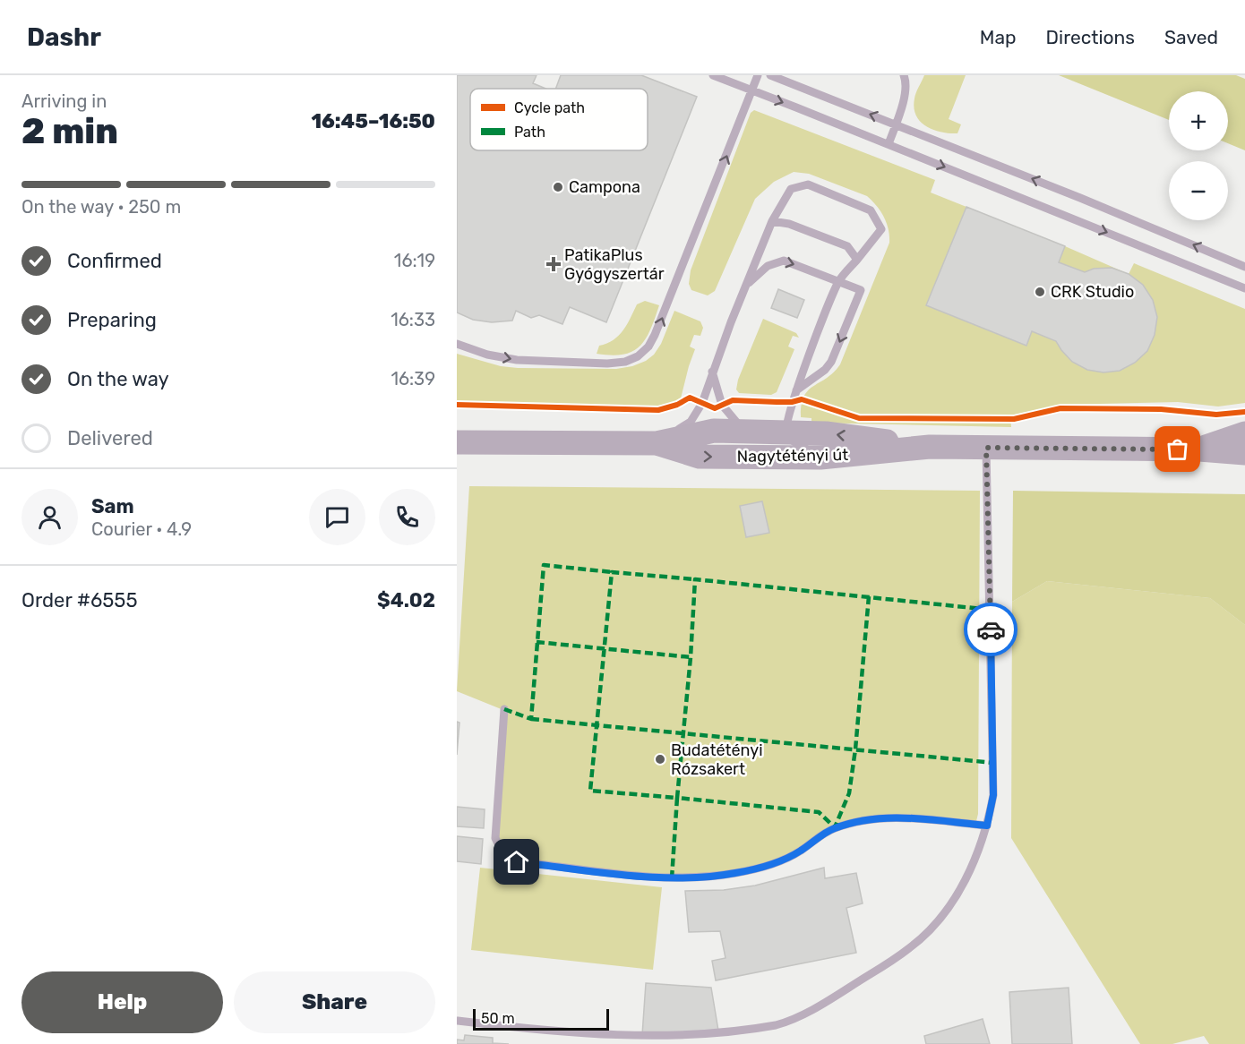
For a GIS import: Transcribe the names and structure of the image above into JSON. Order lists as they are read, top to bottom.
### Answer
{
  "streets": {
    "main road": ["Nagytétényi út"]
  },
  "places": {
    "other": ["Campona", "CRK Studio", "Budatétényi Rózsakert"],
    "health": ["PatikaPlus Gyógyszertár"]
  },
  "legend": ["Cycle path", "Path"],
  "scale_bar": "50 m",
  "page": {
    "header": "Dashr",
    "nav": ["Map", "Directions", "Saved"],
    "heading": ["2 min", "Arriving in", "16:45–16:50"],
    "panel": [
      "Sam",
      "Courier · 4.9",
      "Order #6555",
      "$4.02"
    ],
    "map_buttons": ["+", "−"],
    "bar": "On the way · 250 m",
    "list": [
      ["Confirmed", "16:19"],
      ["Preparing", "16:33"],
      ["On the way", "16:39"],
      "Delivered"
    ],
    "buttons": ["Help", "Share"],
    "scale": "50 m"
  }
}
